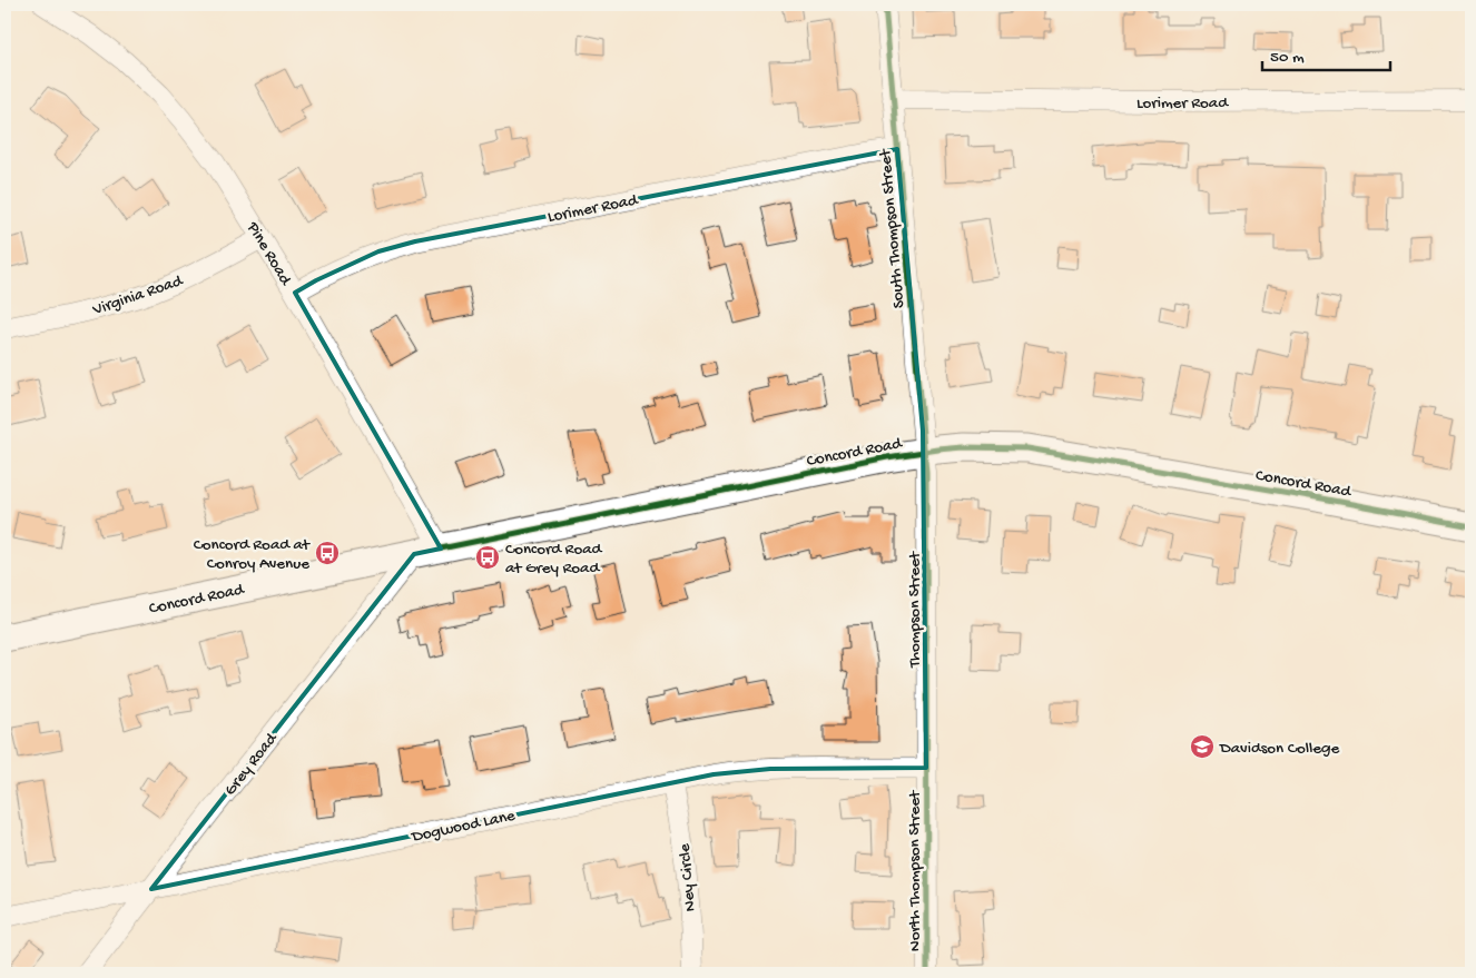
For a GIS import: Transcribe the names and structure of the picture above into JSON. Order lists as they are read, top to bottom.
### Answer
{
  "streets": {
    "main road": ["Concord Road"],
    "street": [
      "Lorimer Road",
      "South Thompson Street",
      "Pine Road",
      "Virginia Road",
      "Thompson Street",
      "Grey Road",
      "Dogwood Lane",
      "North Thompson Street",
      "Ney Circle"
    ]
  },
  "crossings": [
    ["Lorimer Road", "South Thompson Street"],
    ["Lorimer Road", "Pine Road"],
    ["South Thompson Street", "Concord Road"],
    ["South Thompson Street", "Thompson Street"],
    ["Pine Road", "Virginia Road"],
    ["Pine Road", "Concord Road"],
    ["Concord Road", "Thompson Street"],
    ["Concord Road", "Grey Road"],
    ["Thompson Street", "Dogwood Lane"],
    ["Thompson Street", "North Thompson Street"],
    ["Grey Road", "Dogwood Lane"],
    ["Dogwood Lane", "North Thompson Street"],
    ["Dogwood Lane", "Ney Circle"]
  ],
  "places": {
    "bus stop": ["Concord Road at Conroy Avenue", "Concord Road at Grey Road"],
    "school or university": ["Davidson College"]
  },
  "scale_bar": "50 m"
}
